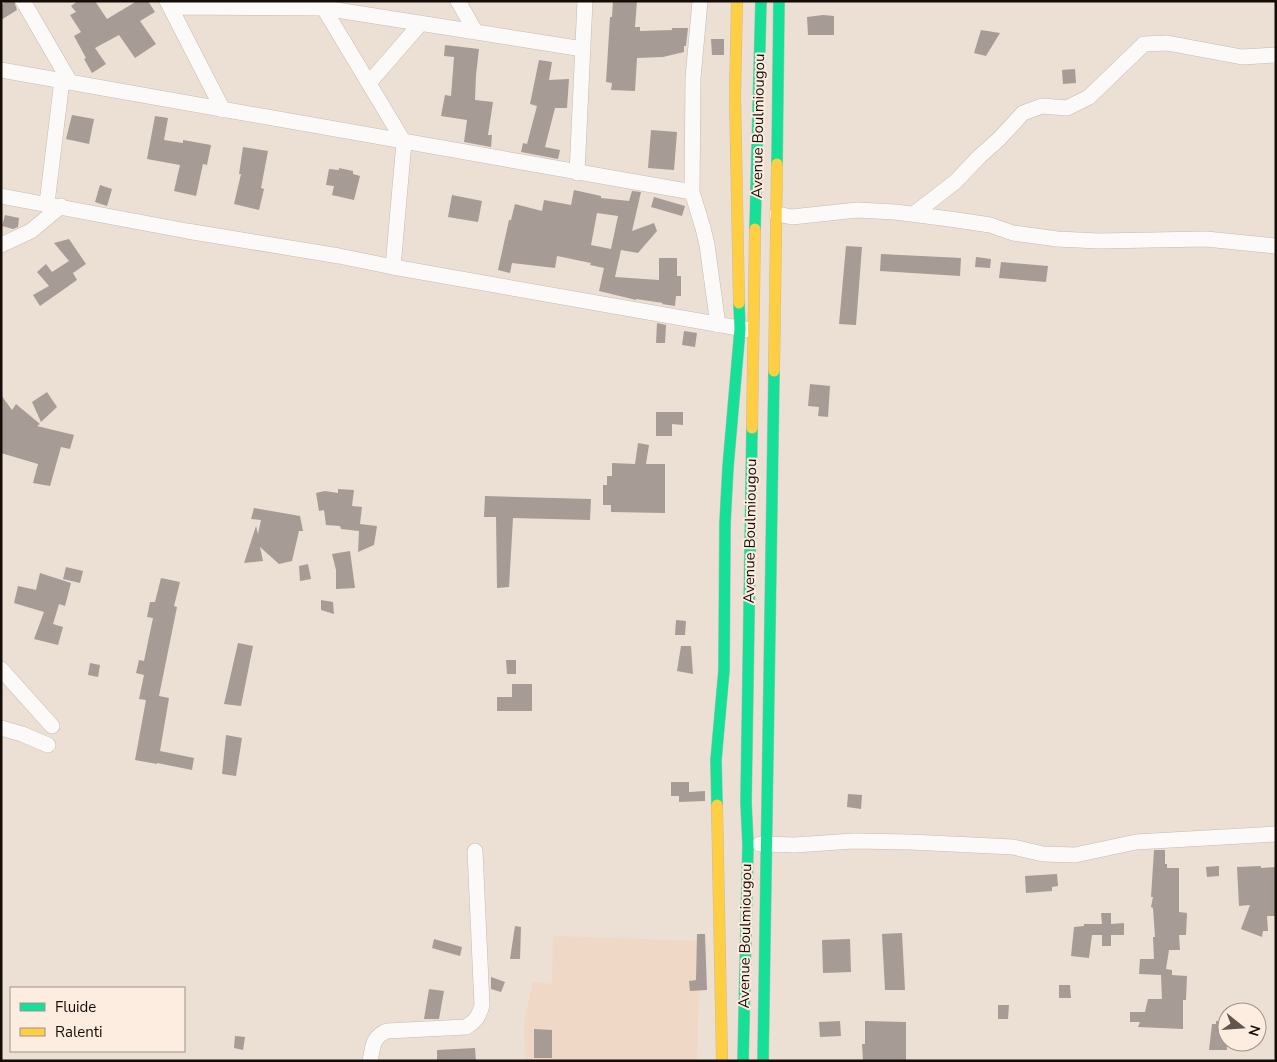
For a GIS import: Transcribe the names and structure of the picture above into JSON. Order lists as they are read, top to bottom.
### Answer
{
  "streets": {
    "main road": ["Avenue Boulmiougou"]
  },
  "legend": ["Fluide", "Ralenti"],
  "north": "right"
}
